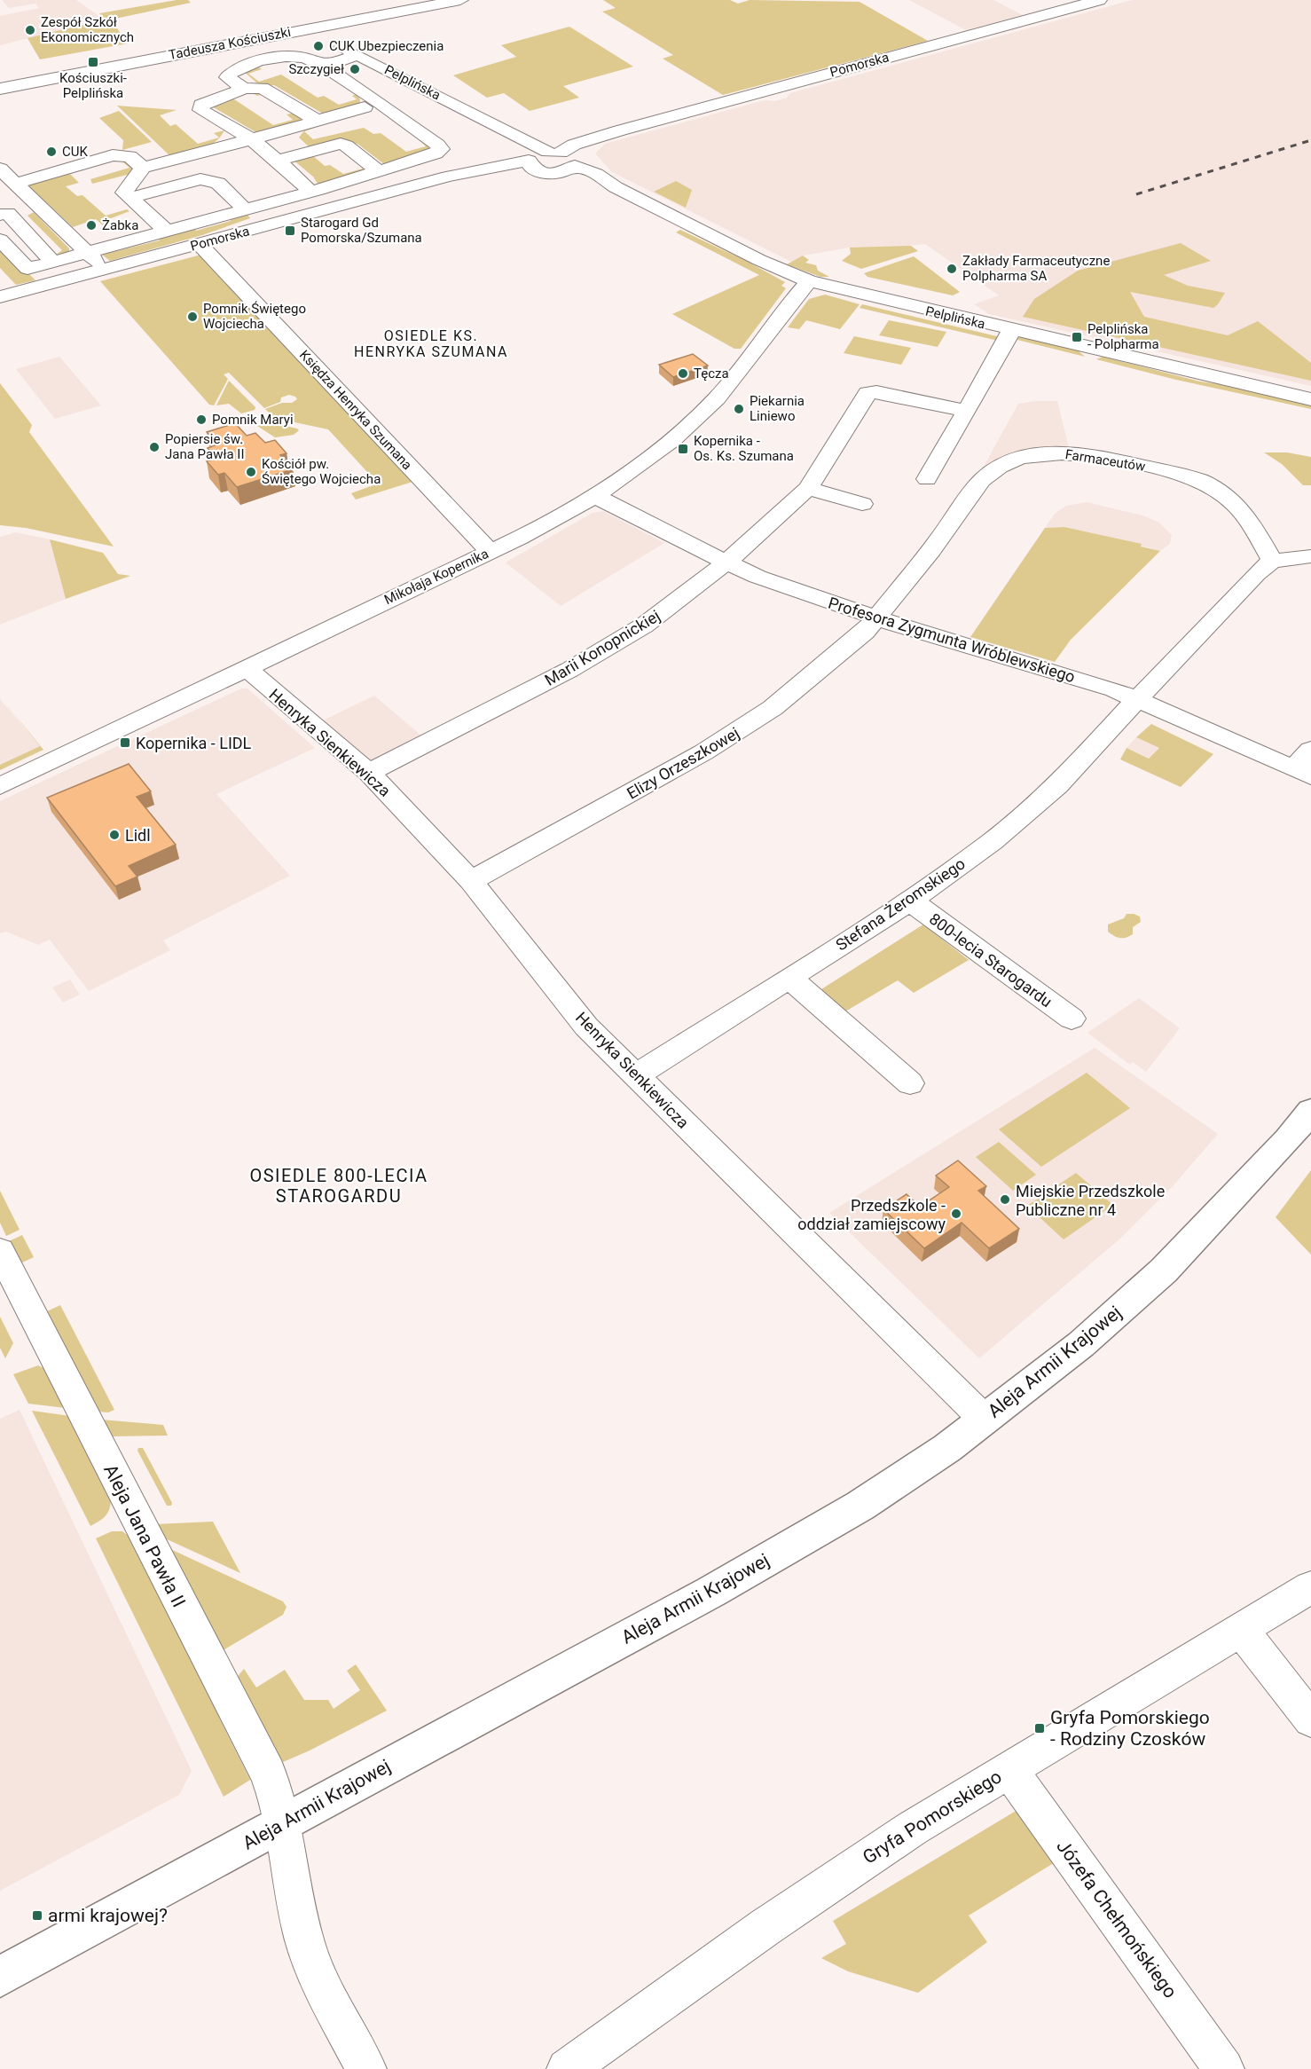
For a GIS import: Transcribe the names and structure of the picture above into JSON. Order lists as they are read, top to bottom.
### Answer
{
  "streets": {
    "main road": ["Aleja Armii Krajowej"],
    "street": [
      "Tadeusza Kościuszki",
      "Pomorska",
      "Pelplińska",
      "Księdza Henryka Szumana",
      "Farmaceutów",
      "Mikołaja Kopernika",
      "Profesora Zygmunta Wróblewskiego",
      "Marii Konopnickiej",
      "Henryka Sienkiewicza",
      "Elizy Orzeszkowej",
      "Stefana Żeromskiego",
      "800-lecia Starogardu",
      "Aleja Jana Pawła II",
      "Gryfa Pomorskiego",
      "Józefa Chełmońskiego"
    ]
  },
  "crossings": [
    ["Tadeusza Kościuszki", "Pelplińska"],
    ["Pomorska", "Pelplińska"],
    ["Pomorska", "Księdza Henryka Szumana"],
    ["Pelplińska", "Mikołaja Kopernika"],
    ["Księdza Henryka Szumana", "Mikołaja Kopernika"],
    ["Farmaceutów", "Profesora Zygmunta Wróblewskiego"],
    ["Farmaceutów", "Elizy Orzeszkowej"],
    ["Mikołaja Kopernika", "Profesora Zygmunta Wróblewskiego"],
    ["Mikołaja Kopernika", "Henryka Sienkiewicza"],
    ["Profesora Zygmunta Wróblewskiego", "Marii Konopnickiej"],
    ["Profesora Zygmunta Wróblewskiego", "Elizy Orzeszkowej"],
    ["Profesora Zygmunta Wróblewskiego", "Stefana Żeromskiego"],
    ["Marii Konopnickiej", "Henryka Sienkiewicza"],
    ["Henryka Sienkiewicza", "Elizy Orzeszkowej"],
    ["Henryka Sienkiewicza", "Stefana Żeromskiego"],
    ["Henryka Sienkiewicza", "Aleja Armii Krajowej"],
    ["Stefana Żeromskiego", "800-lecia Starogardu"],
    ["Aleja Armii Krajowej", "Aleja Jana Pawła II"],
    ["Gryfa Pomorskiego", "Józefa Chełmońskiego"]
  ],
  "districts": ["OSIEDLE KS. HENRYKA SZUMANA", "OSIEDLE 800-LECIA STAROGARDU"],
  "places": {
    "other": [
      "Zespół Szkół Ekonomicznych",
      "CUK Ubezpieczenia",
      "Szczygieł",
      "CUK",
      "Żabka",
      "Zakłady Farmaceutyczne Polpharma SA",
      "Pomnik Świętego Wojciecha",
      "Tęcza",
      "Piekarnia Liniewo",
      "Pomnik Maryi",
      "Popiersie św. Jana Pawła II",
      "Kościół pw. Świętego Wojciecha",
      "Lidl",
      "Miejskie Przedszkole Publiczne nr 4",
      "Przedszkole - oddział zamiejscowy"
    ],
    "transit": [
      "Kościuszki- Pelplińska",
      "Starogard Gd Pomorska/Szumana",
      "Pelplińska - Polpharma",
      "Kopernika - Os. Ks. Szumana",
      "Kopernika - LIDL",
      "Gryfa Pomorskiego - Rodziny Czosków",
      "armi krajowej?"
    ]
  }
}
